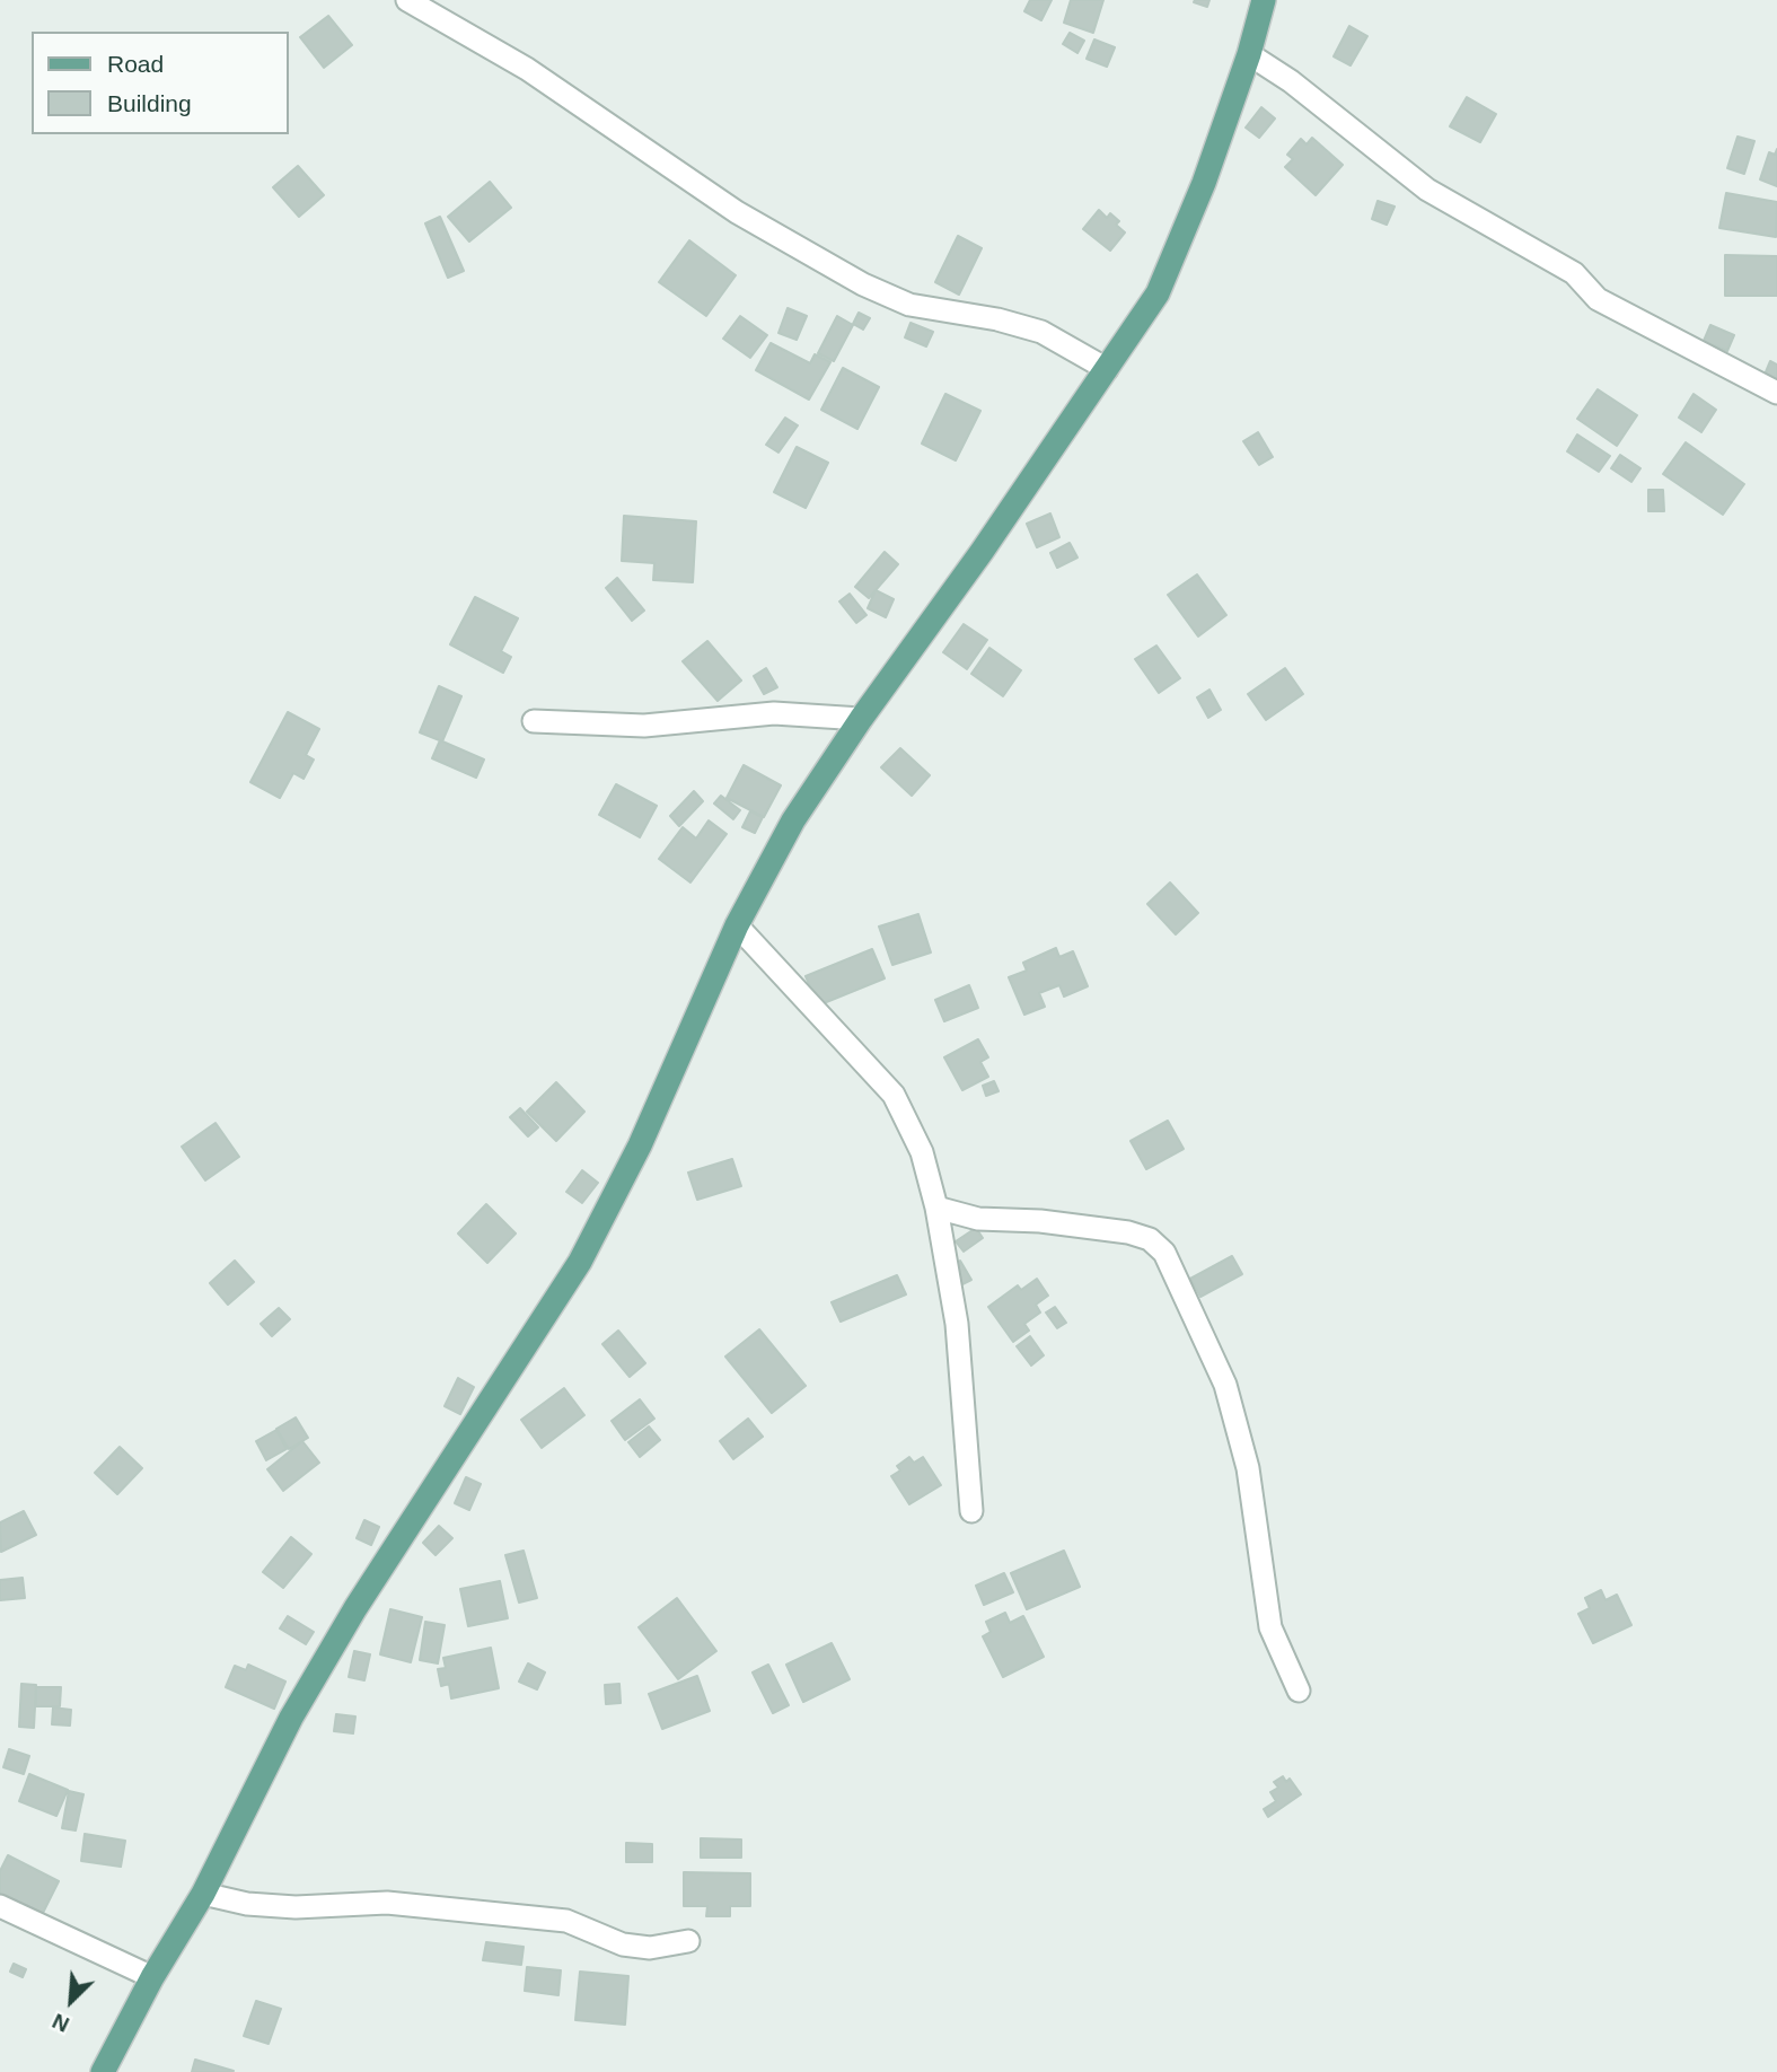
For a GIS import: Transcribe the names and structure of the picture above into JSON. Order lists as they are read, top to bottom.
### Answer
{
  "legend": ["Road", "Building"],
  "north": "bottom left"
}
